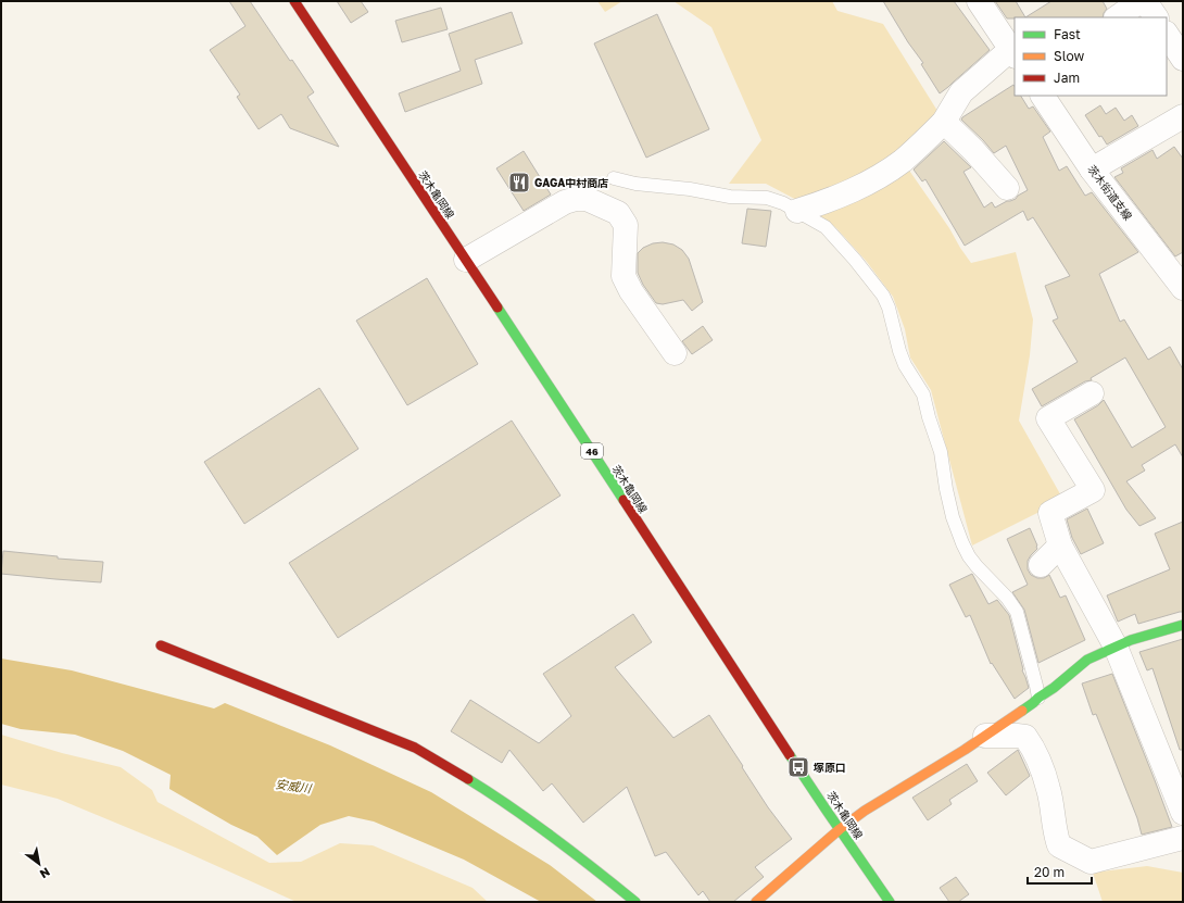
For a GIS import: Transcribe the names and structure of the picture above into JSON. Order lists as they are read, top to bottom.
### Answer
{
  "streets": {
    "main road": ["茨木亀岡線", "46"],
    "street": ["茨木街道支線"]
  },
  "water": ["安威川"],
  "places": {
    "restaurant": ["GAGA中村商店"],
    "bus stop": ["塚原口"]
  },
  "legend": ["Fast", "Slow", "Jam"],
  "scale_bar": "20 m",
  "north": "bottom right"
}
